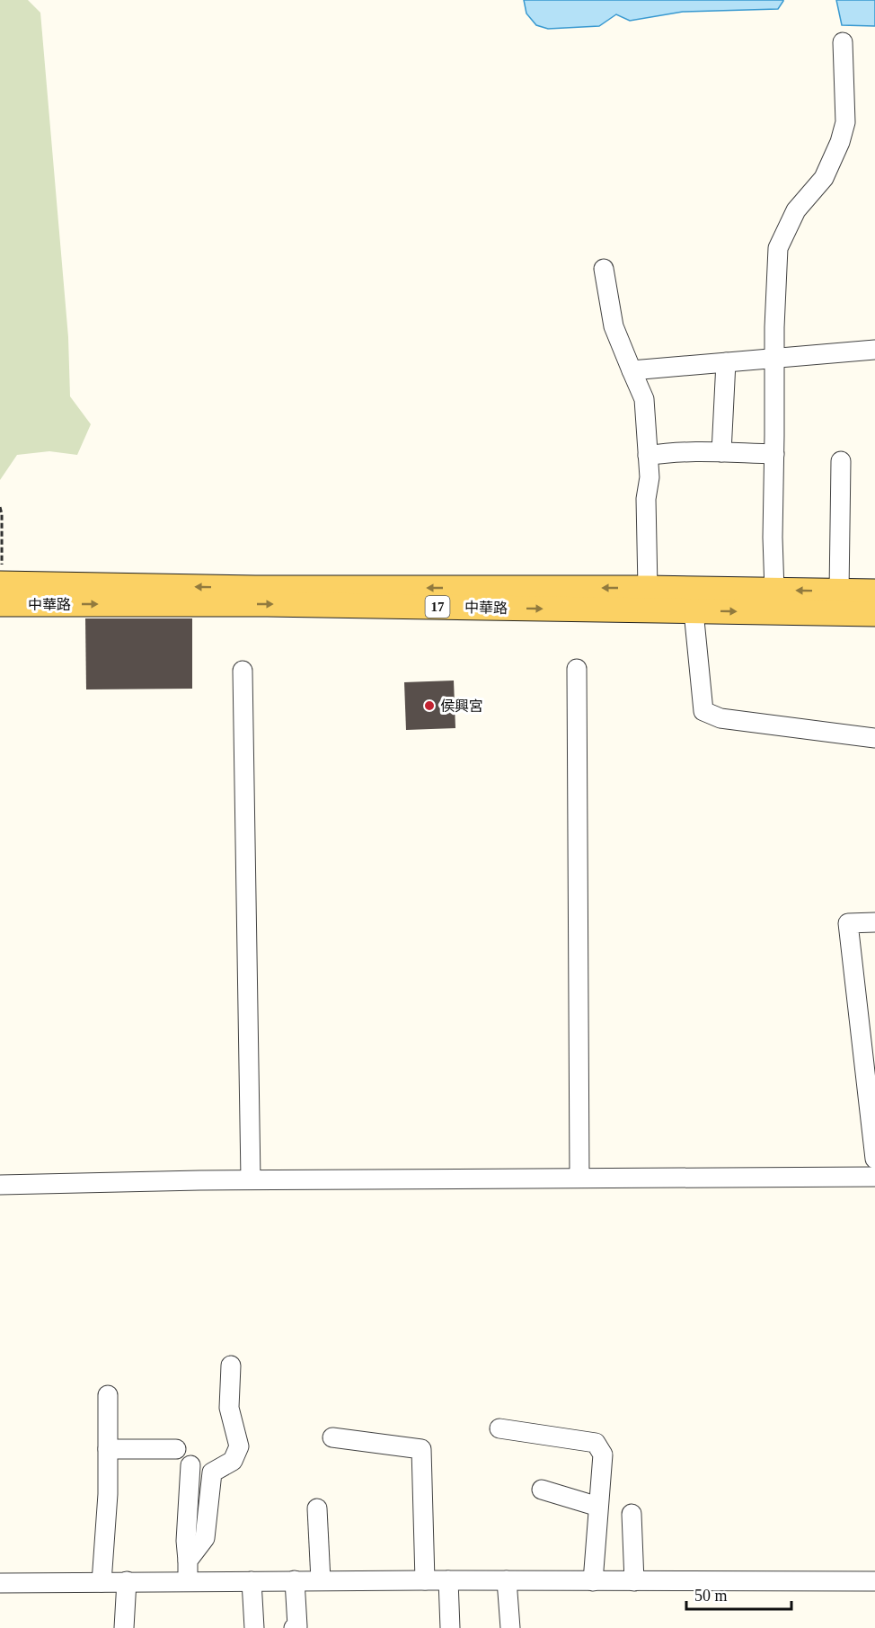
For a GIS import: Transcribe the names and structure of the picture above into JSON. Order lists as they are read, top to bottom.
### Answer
{
  "streets": {
    "main road": ["中華路", "17"]
  },
  "places": ["侯興宮"],
  "scale_bar": "50 m"
}
